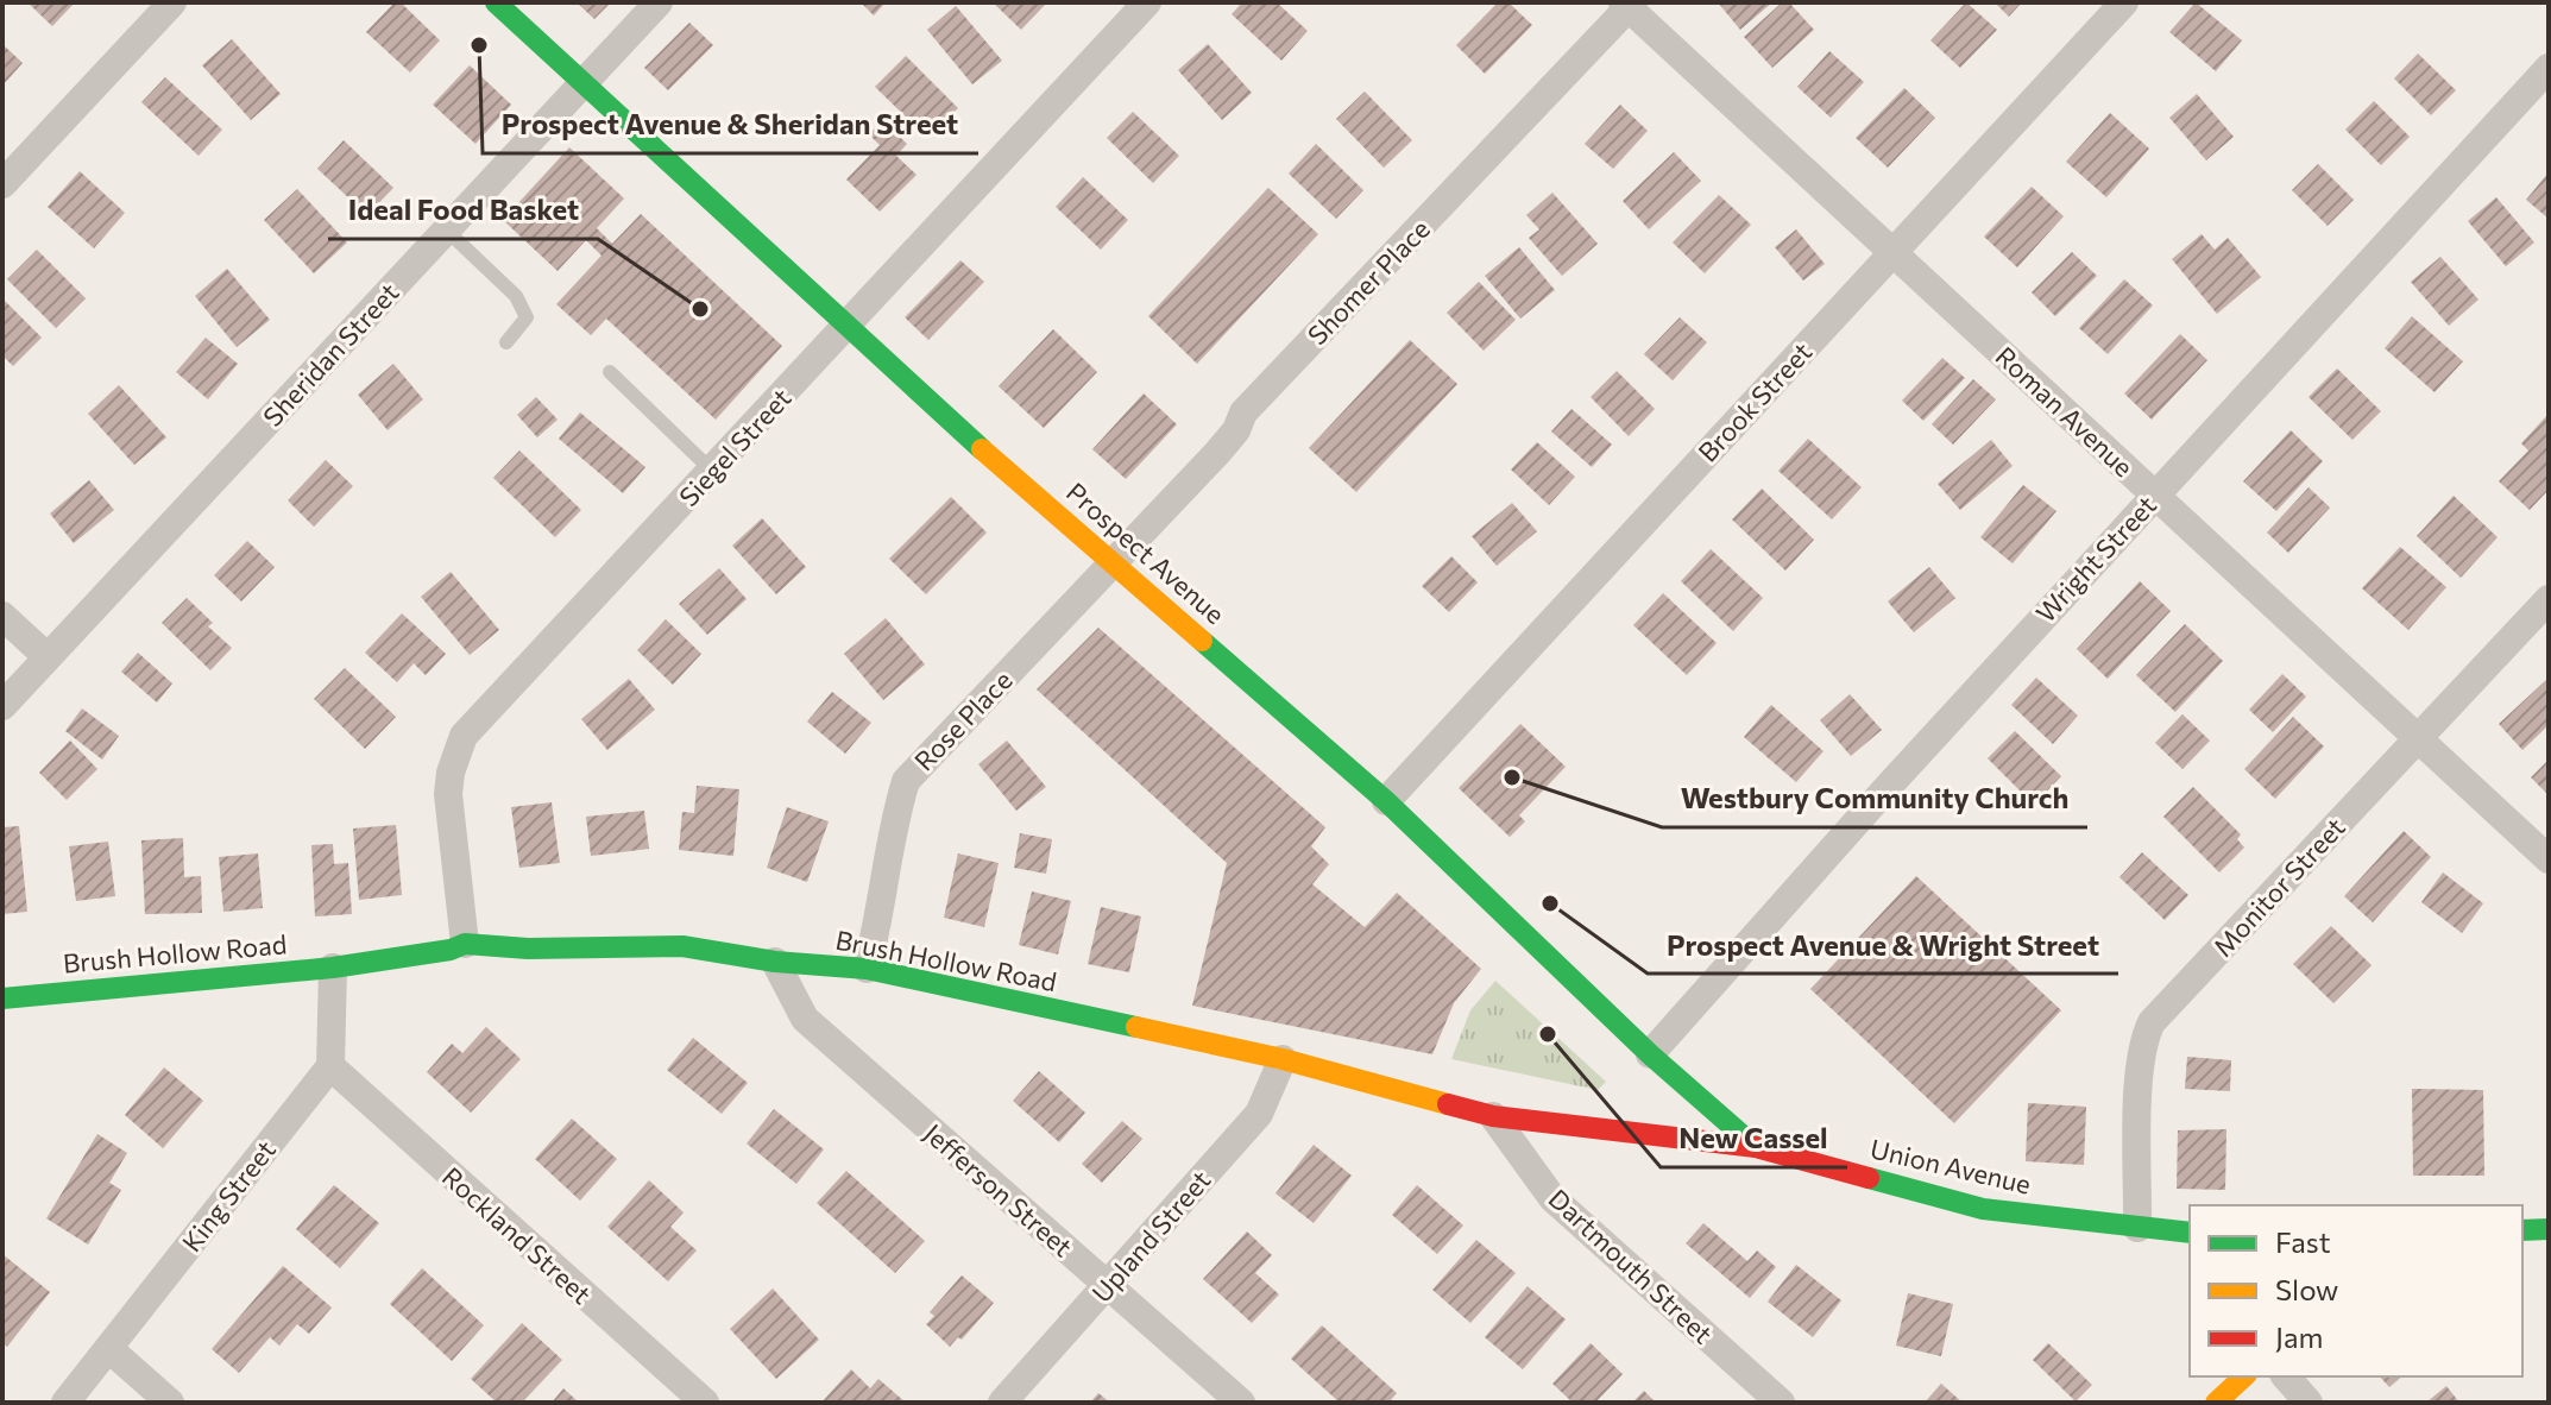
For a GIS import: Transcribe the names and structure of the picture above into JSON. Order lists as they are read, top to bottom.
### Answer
{
  "streets": {
    "main road": ["Prospect Avenue", "Brush Hollow Road", "Union Avenue"],
    "street": [
      "Shomer Place",
      "Sheridan Street",
      "Brook Street",
      "Roman Avenue",
      "Siegel Street",
      "Wright Street",
      "Rose Place",
      "Monitor Street",
      "Jefferson Street",
      "King Street",
      "Rockland Street",
      "Upland Street",
      "Dartmouth Street"
    ]
  },
  "crossings": [
    ["Shomer Place", "Roman Avenue"],
    ["Shomer Place", "Prospect Avenue"],
    ["Shomer Place", "Rose Place"],
    ["Sheridan Street", "Prospect Avenue"],
    ["Brook Street", "Roman Avenue"],
    ["Brook Street", "Prospect Avenue"],
    ["Roman Avenue", "Wright Street"],
    ["Roman Avenue", "Monitor Street"],
    ["Siegel Street", "Prospect Avenue"],
    ["Siegel Street", "Brush Hollow Road"],
    ["Prospect Avenue", "Wright Street"],
    ["Prospect Avenue", "Rose Place"],
    ["Prospect Avenue", "Brush Hollow Road"],
    ["Prospect Avenue", "Union Avenue"],
    ["Rose Place", "Brush Hollow Road"],
    ["Monitor Street", "Union Avenue"],
    ["Brush Hollow Road", "Union Avenue"],
    ["Brush Hollow Road", "Jefferson Street"],
    ["Brush Hollow Road", "Upland Street"],
    ["Brush Hollow Road", "Dartmouth Street"],
    ["Jefferson Street", "Upland Street"],
    ["King Street", "Rockland Street"]
  ],
  "places": [
    "Prospect Avenue & Sheridan Street",
    "Ideal Food Basket",
    "Westbury Community Church",
    "Prospect Avenue & Wright Street",
    "New Cassel"
  ],
  "legend": ["Fast", "Slow", "Jam"]
}
